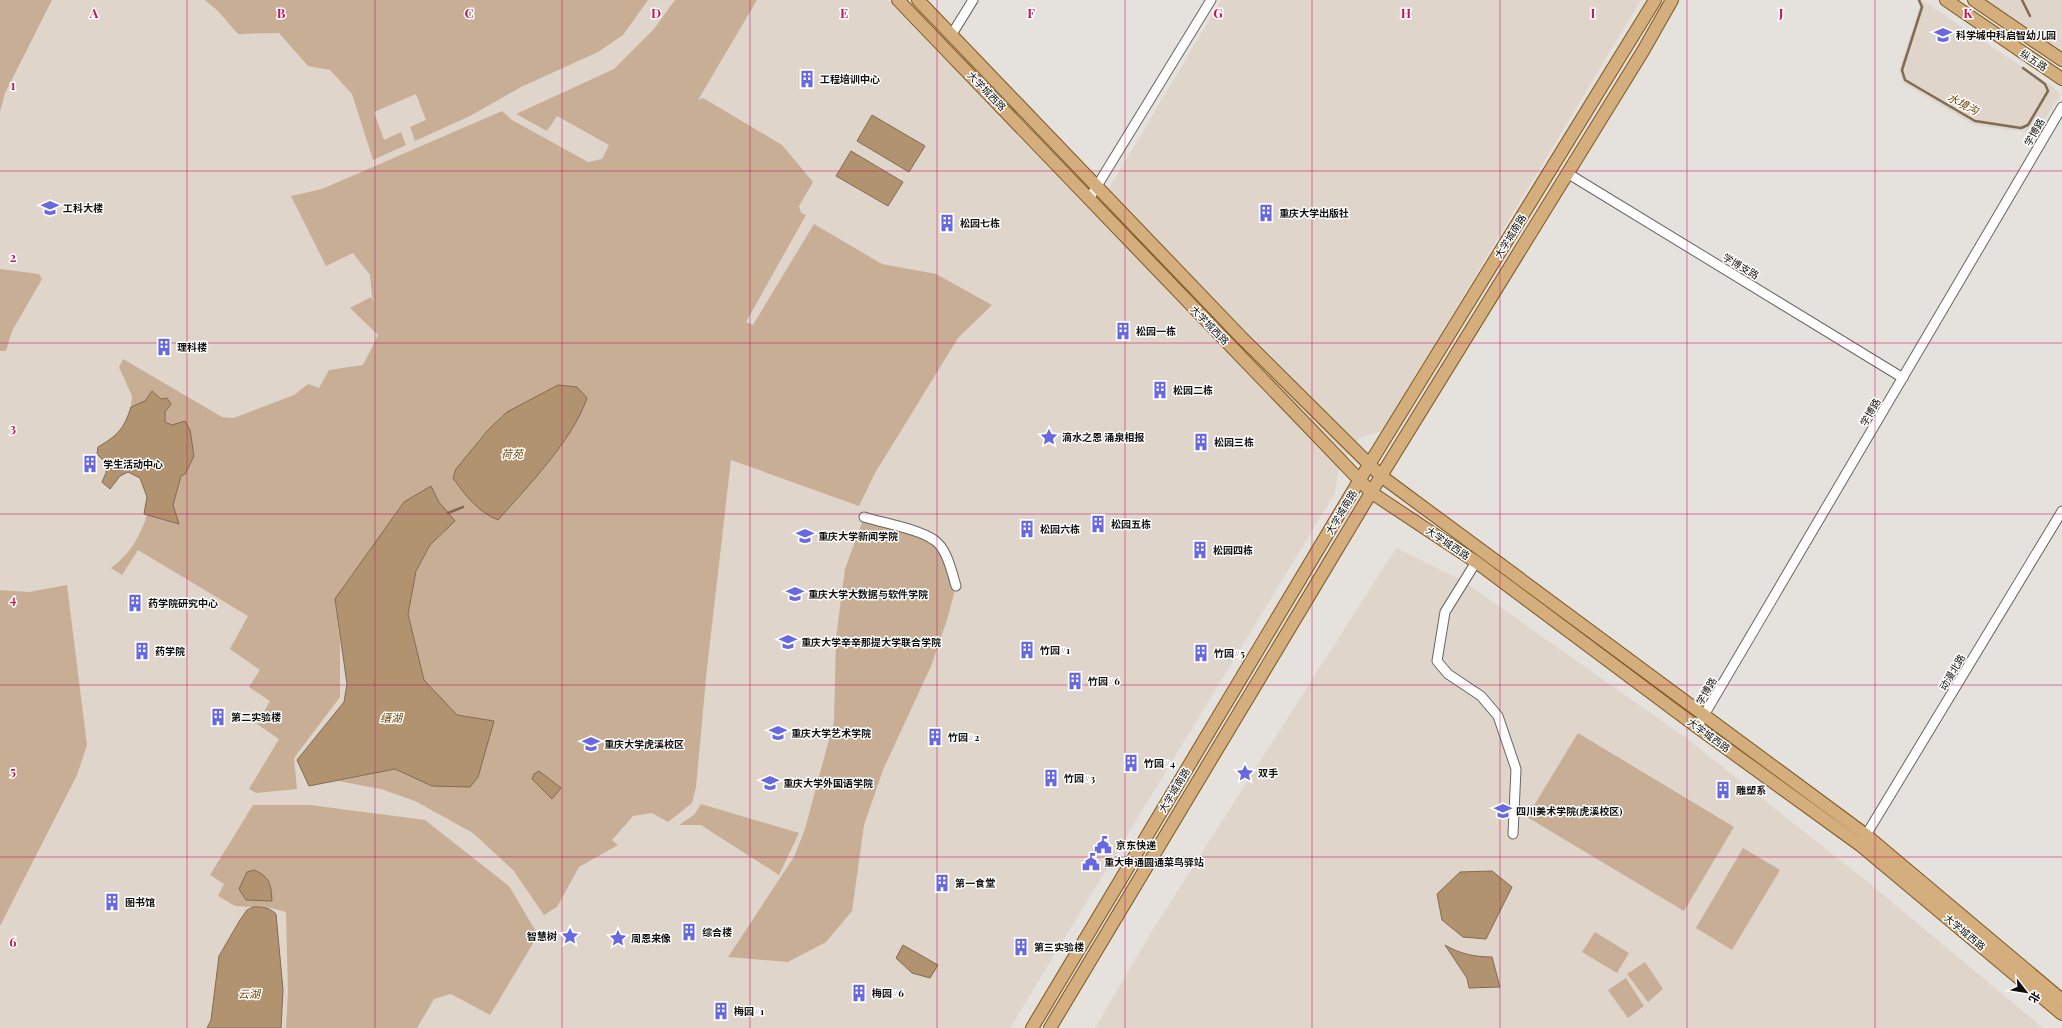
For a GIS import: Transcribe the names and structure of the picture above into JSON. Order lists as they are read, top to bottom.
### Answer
{
  "streets": {
    "main road": ["纵五路", "大学城西路", "大学城南路"],
    "street": ["学博路", "学博支路", "动漫北路"]
  },
  "crossings": [
    ["大学城西路", "学博路"],
    ["大学城西路", "大学城南路"],
    ["大学城西路", "动漫北路"],
    ["学博路", "学博支路"],
    ["大学城南路", "学博支路"]
  ],
  "water": [
    "水境沟",
    "荷苑",
    "缙湖",
    "云湖"
  ],
  "places": {
    "school or university": [
      "科学城中科启智幼儿园",
      "工科大楼",
      "重庆大学新闻学院",
      "重庆大学大数据与软件学院",
      "重庆大学辛辛那提大学联合学院",
      "重庆大学艺术学院",
      "重庆大学虎溪校区",
      "重庆大学外国语学院",
      "四川美术学院(虎溪校区)"
    ],
    "building": [
      "工程培训中心",
      "重庆大学出版社",
      "松园七栋",
      "松园一栋",
      "理科楼",
      "松园二栋",
      "松园三栋",
      "学生活动中心",
      "松园五栋",
      "松园六栋",
      "松园四栋",
      "药学院研究中心",
      "竹园#1",
      "药学院",
      "竹园#5",
      "竹园#6",
      "第二实验楼",
      "竹园#2",
      "竹园#4",
      "竹园#3",
      "雕塑系",
      "第一食堂",
      "图书馆",
      "综合楼",
      "第三实验楼",
      "梅园#6",
      "梅园#1"
    ],
    "place": [
      "滴水之恩 涌泉相报",
      "双手",
      "智慧树",
      "周恩来像"
    ],
    "public building": ["京东快递", "重大申通圆通菜鸟驿站"]
  },
  "north": "bottom right",
  "grid": {
    "columns": [
      "A",
      "B",
      "C",
      "D",
      "E",
      "F",
      "G",
      "H",
      "I",
      "J",
      "K"
    ],
    "rows": [
      "1",
      "2",
      "3",
      "4",
      "5",
      "6"
    ]
  }
}
